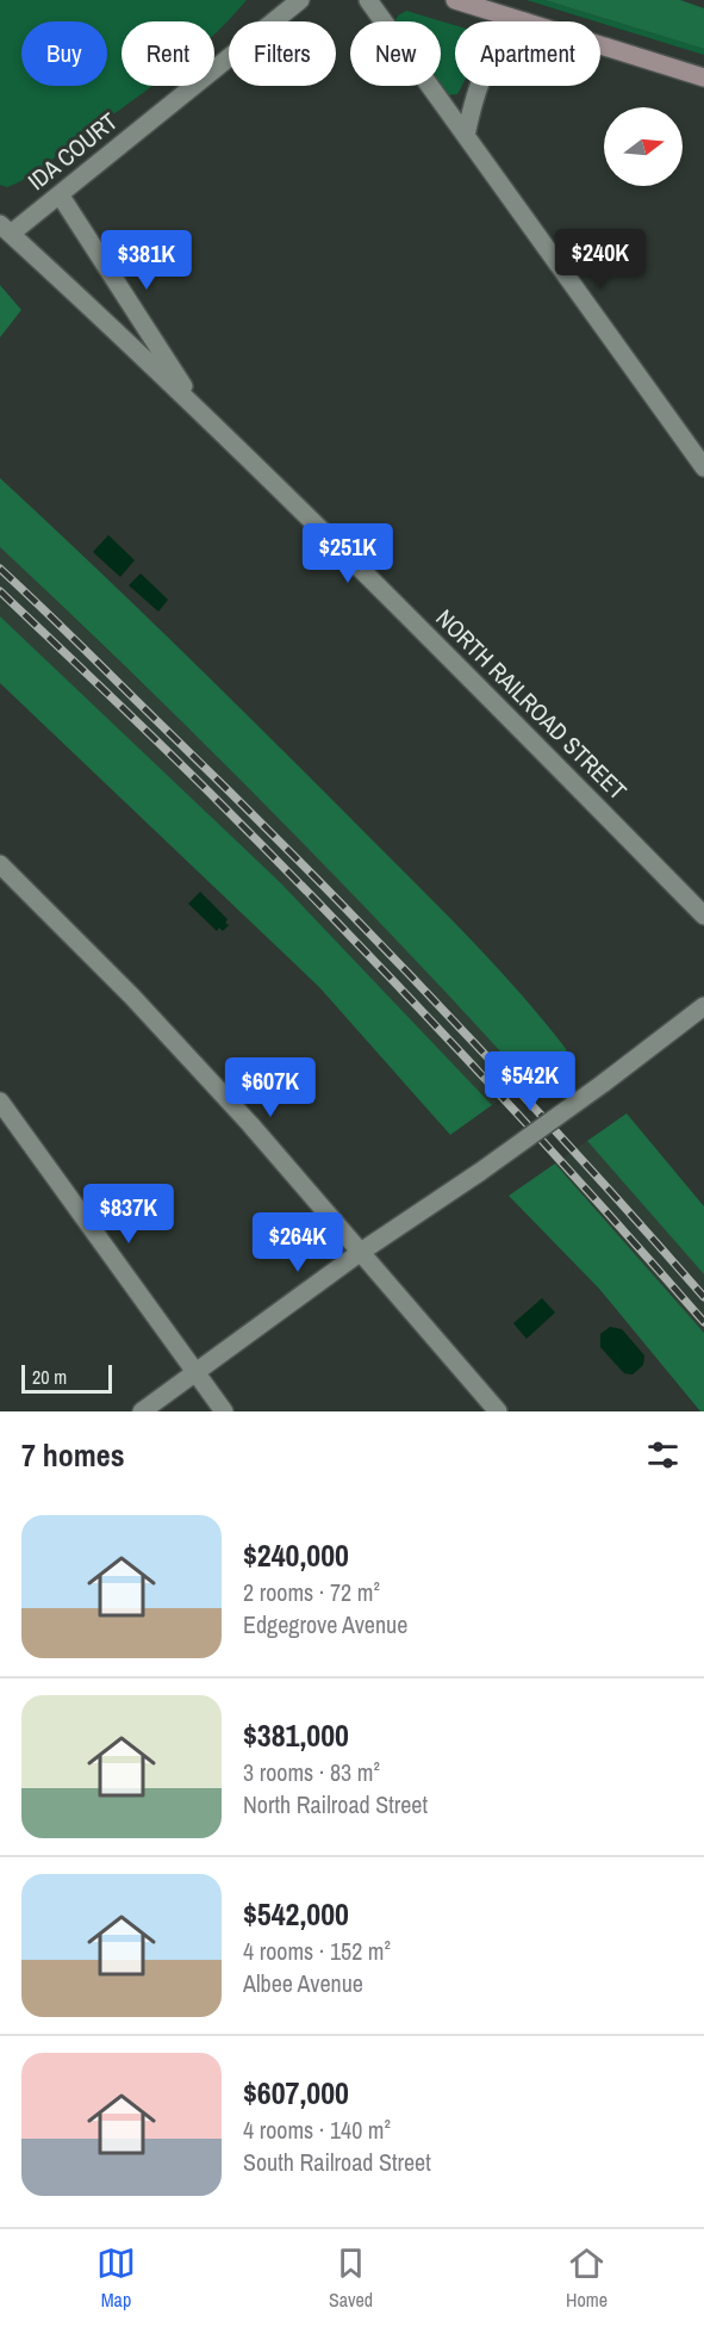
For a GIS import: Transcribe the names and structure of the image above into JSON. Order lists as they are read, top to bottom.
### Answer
{
  "streets": {
    "street": ["IDA COURT", "NORTH RAILROAD STREET"]
  },
  "crossings": [
    ["IDA COURT", "NORTH RAILROAD STREET"]
  ],
  "scale_bar": "20 m",
  "north": "right",
  "page": {
    "chip": [
      "Buy",
      "Rent",
      "Filters",
      "New",
      "Apartment"
    ],
    "price": [
      "$240K",
      "$381K",
      "$251K",
      "$542K",
      "$607K",
      "$837K",
      "$264K"
    ],
    "scale": "20 m",
    "heading": "7 homes",
    "list": [
      {
        "name": "$240,000",
        "note": "2 rooms · 72 m² · Edgegrove Avenue"
      },
      {
        "name": "$381,000",
        "note": "3 rooms · 83 m² · North Railroad Street"
      },
      {
        "name": "$542,000",
        "note": "4 rooms · 152 m² · Albee Avenue"
      },
      {
        "name": "$607,000",
        "note": "4 rooms · 140 m² · South Railroad Street"
      }
    ],
    "tabs": ["Map", "Saved", "Home"]
  }
}
